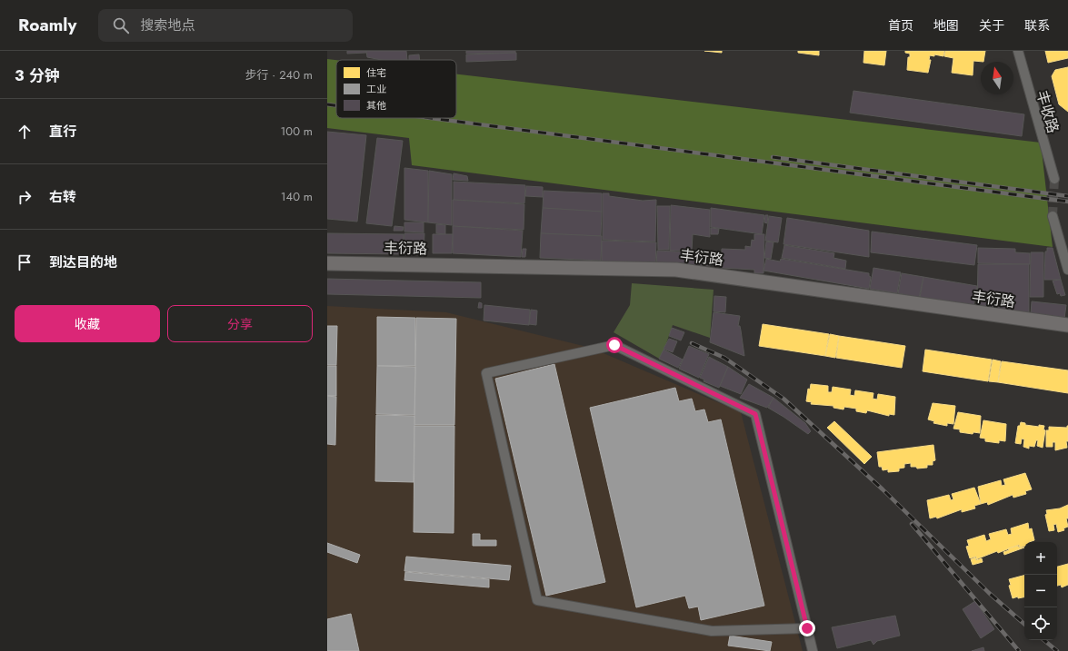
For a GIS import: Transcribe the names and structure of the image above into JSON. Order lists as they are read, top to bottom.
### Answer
{
  "streets": {
    "street": ["丰收路", "丰衍路"]
  },
  "legend": ["住宅", "工业", "其他"],
  "north": "top",
  "page": {
    "header": "Roamly",
    "search": "搜索地点",
    "nav": [
      "首页",
      "地图",
      "关于",
      "联系"
    ],
    "heading": ["3 分钟", "步行 · 240 m"],
    "list": [
      ["直行", "100 m"],
      ["右转", "140 m"],
      "到达目的地"
    ],
    "buttons": ["收藏", "分享"],
    "map_buttons": ["+", "−"]
  }
}
